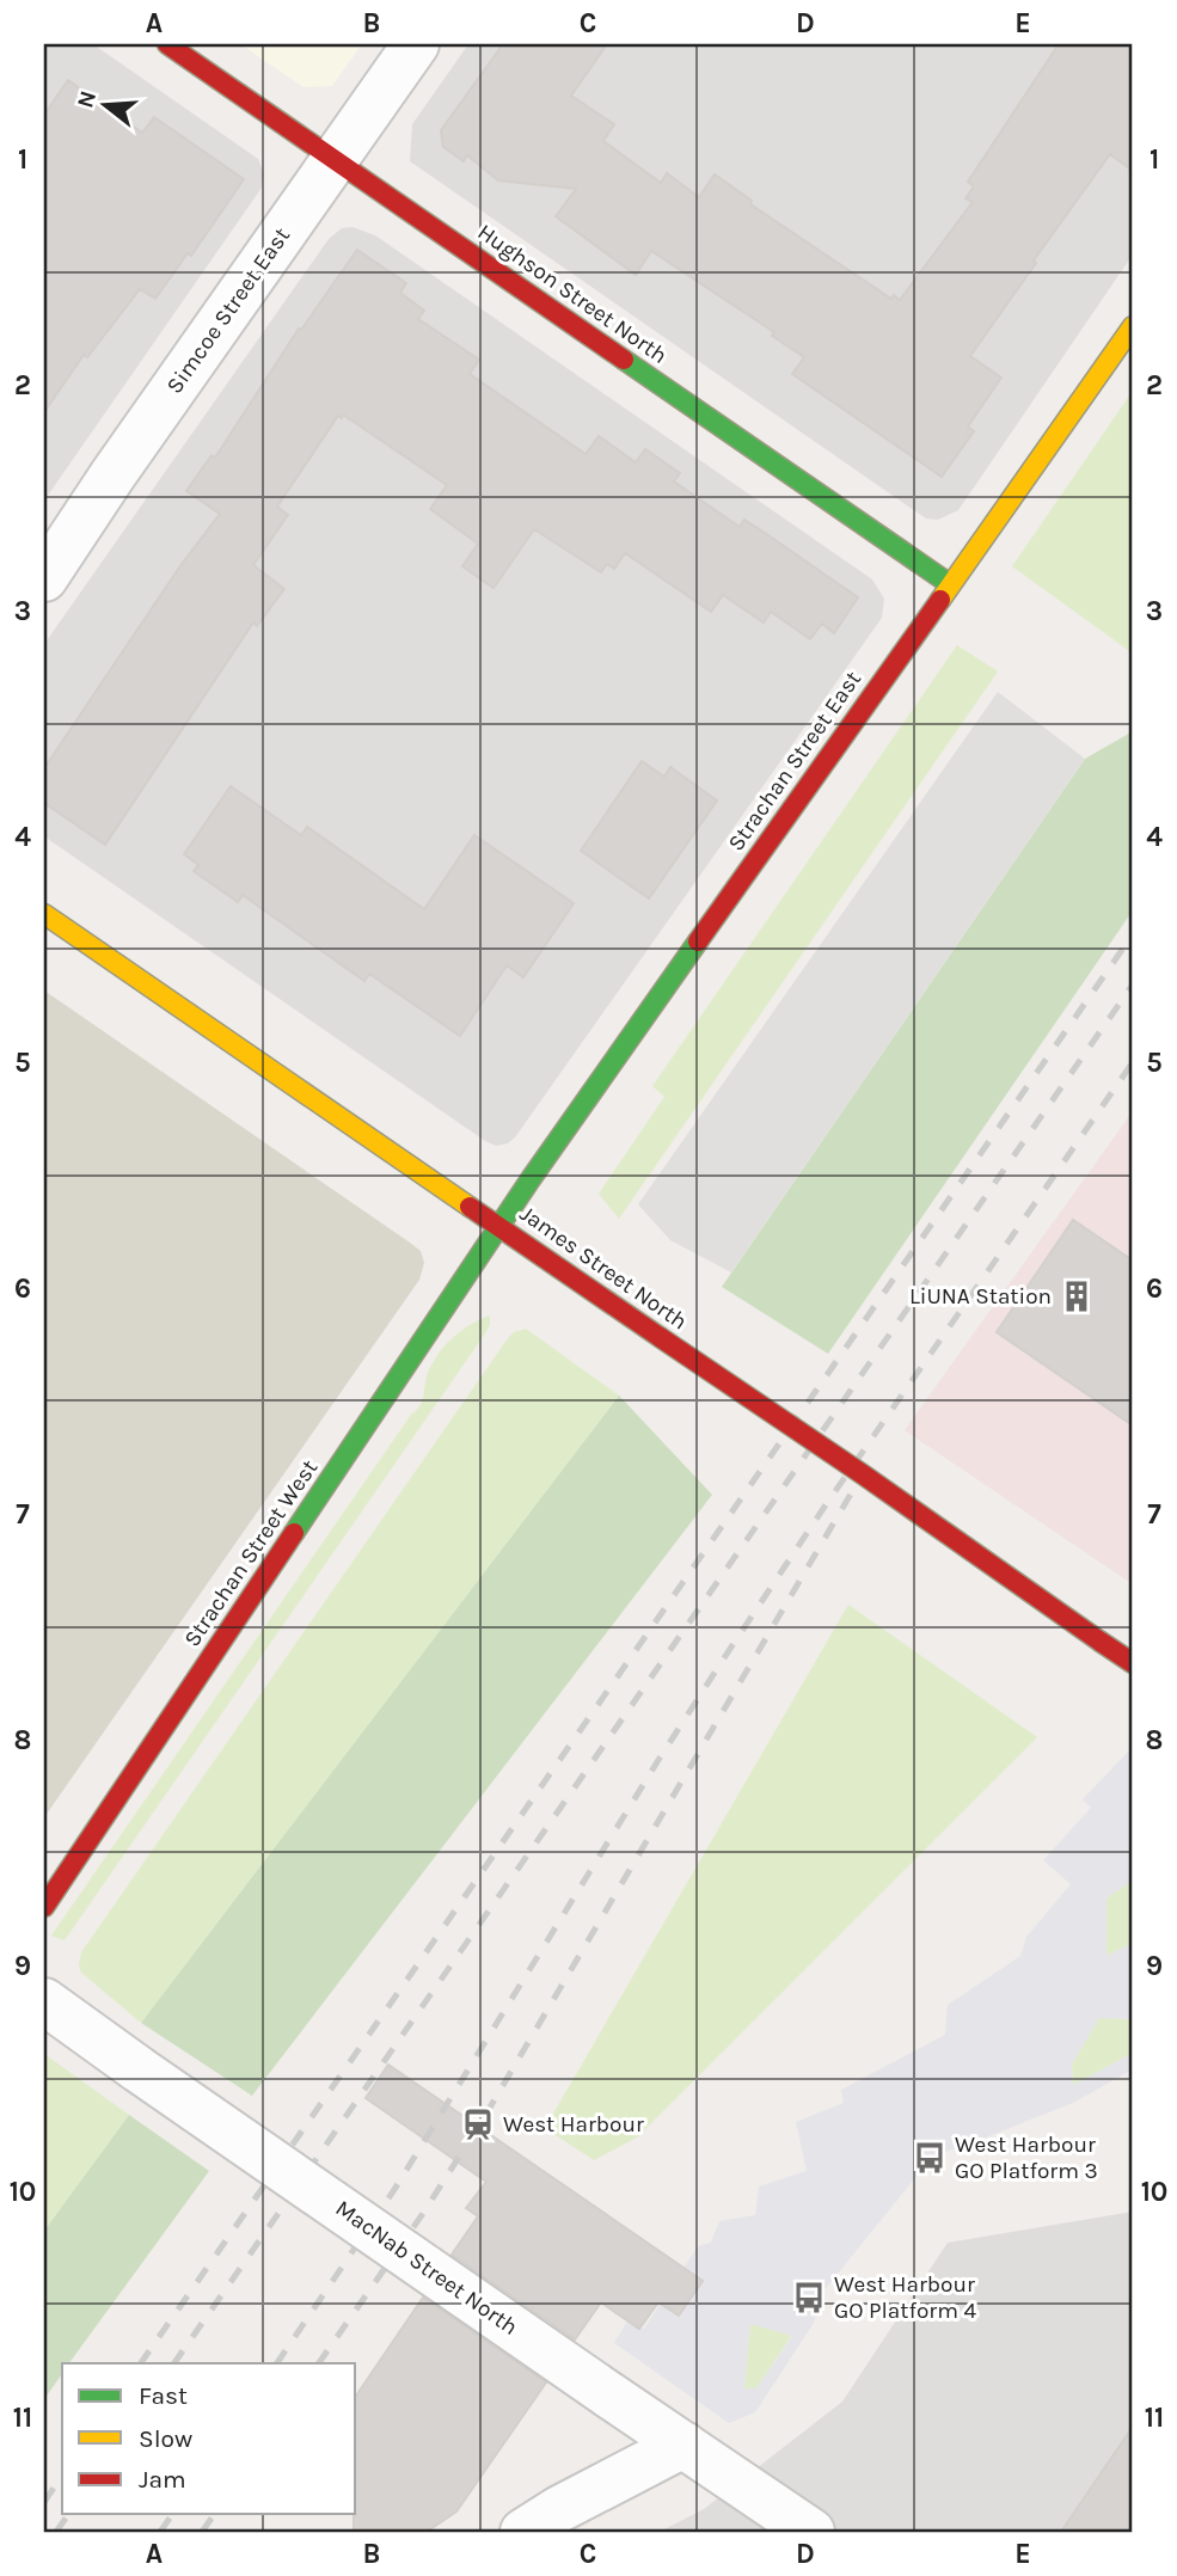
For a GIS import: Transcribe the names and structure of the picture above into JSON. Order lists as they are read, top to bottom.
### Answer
{
  "streets": {
    "street": [
      "Hughson Street North",
      "Simcoe Street East",
      "Strachan Street East",
      "James Street North",
      "Strachan Street West",
      "MacNab Street North"
    ]
  },
  "crossings": [
    ["Hughson Street North", "Simcoe Street East"],
    ["Hughson Street North", "Strachan Street East"],
    ["Strachan Street East", "James Street North"],
    ["Strachan Street East", "Strachan Street West"],
    ["James Street North", "Strachan Street West"]
  ],
  "places": {
    "building": ["LiUNA Station"],
    "station": ["West Harbour"],
    "bus stop": ["West Harbour GO Platform 3", "West Harbour GO Platform 4"]
  },
  "legend": ["Fast", "Slow", "Jam"],
  "north": "left",
  "grid": {
    "columns": [
      "A",
      "B",
      "C",
      "D",
      "E"
    ],
    "rows": [
      "1",
      "2",
      "3",
      "4",
      "5",
      "6",
      "7",
      "8",
      "9",
      "10",
      "11"
    ]
  }
}
